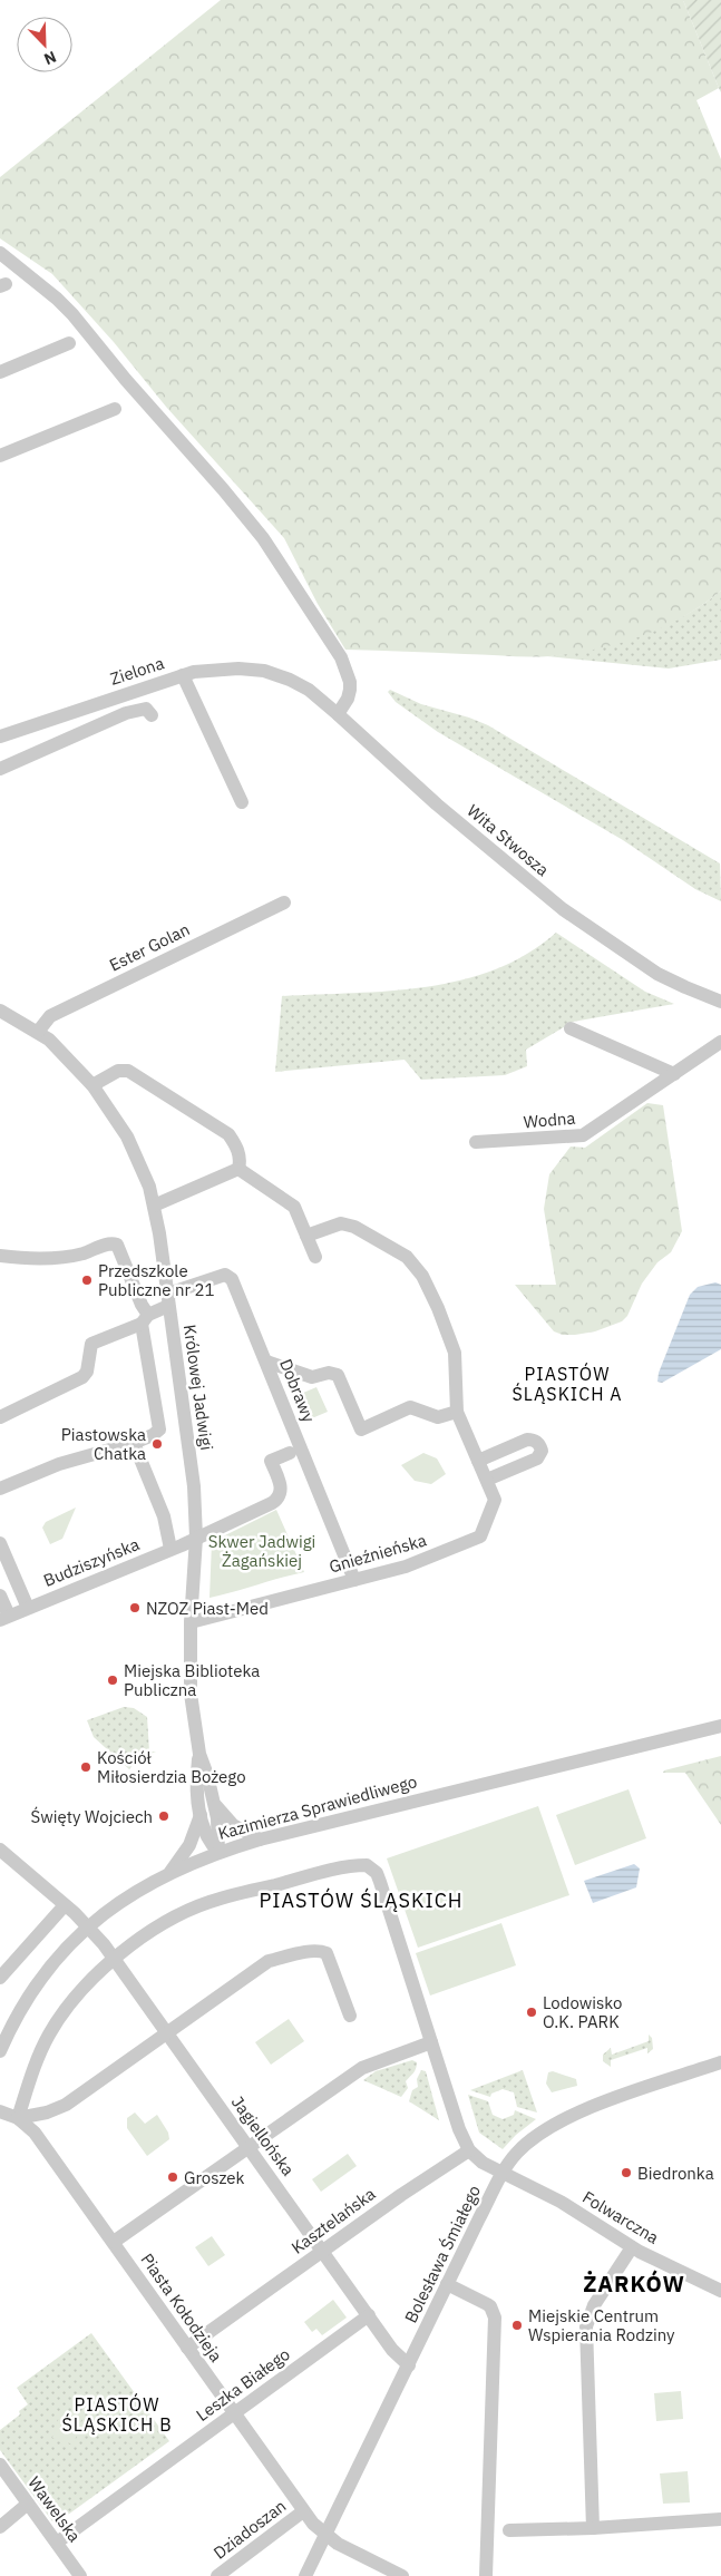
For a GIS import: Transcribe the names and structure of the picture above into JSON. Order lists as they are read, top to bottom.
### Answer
{
  "streets": {
    "street": [
      "Zielona",
      "Wita Stwosza",
      "Ester Golan",
      "Wodna",
      "Królowej Jadwigi",
      "Dobrawy",
      "Gnieźnieńska",
      "Budziszyńska",
      "Kazimierza Sprawiedliwego",
      "Jagiellońska",
      "Folwarczna",
      "Kasztelańska",
      "Bolesława Śmiałego",
      "Piasta Kołodzieja",
      "Leszka Białego",
      "Wawelska",
      "Dziadoszan"
    ]
  },
  "crossings": [
    ["Zielona", "Wita Stwosza"],
    ["Ester Golan", "Królowej Jadwigi"],
    ["Królowej Jadwigi", "Dobrawy"],
    ["Królowej Jadwigi", "Gnieźnieńska"],
    ["Królowej Jadwigi", "Budziszyńska"],
    ["Królowej Jadwigi", "Kazimierza Sprawiedliwego"],
    ["Dobrawy", "Gnieźnieńska"],
    ["Kazimierza Sprawiedliwego", "Jagiellońska"],
    ["Jagiellońska", "Kasztelańska"],
    ["Jagiellońska", "Bolesława Śmiałego"],
    ["Jagiellońska", "Leszka Białego"],
    ["Folwarczna", "Bolesława Śmiałego"],
    ["Kasztelańska", "Piasta Kołodzieja"],
    ["Bolesława Śmiałego", "Piasta Kołodzieja"],
    ["Piasta Kołodzieja", "Leszka Białego"],
    ["Piasta Kołodzieja", "Dziadoszan"],
    ["Leszka Białego", "Wawelska"]
  ],
  "districts": [
    "PIASTÓW ŚLĄSKICH A",
    "PIASTÓW ŚLĄSKICH",
    "ŻARKÓW",
    "PIASTÓW ŚLĄSKICH B"
  ],
  "parks": ["Skwer Jadwigi Żagańskiej"],
  "places": [
    "Przedszkole Publiczne nr 21",
    "Piastowska Chatka",
    "NZOZ Piast-Med",
    "Miejska Biblioteka Publiczna",
    "Kościół Miłosierdzia Bożego",
    "Święty Wojciech",
    "Lodowisko O.K. PARK",
    "Biedronka",
    "Groszek",
    "Miejskie Centrum Wspierania Rodziny"
  ],
  "north": "bottom right"
}
